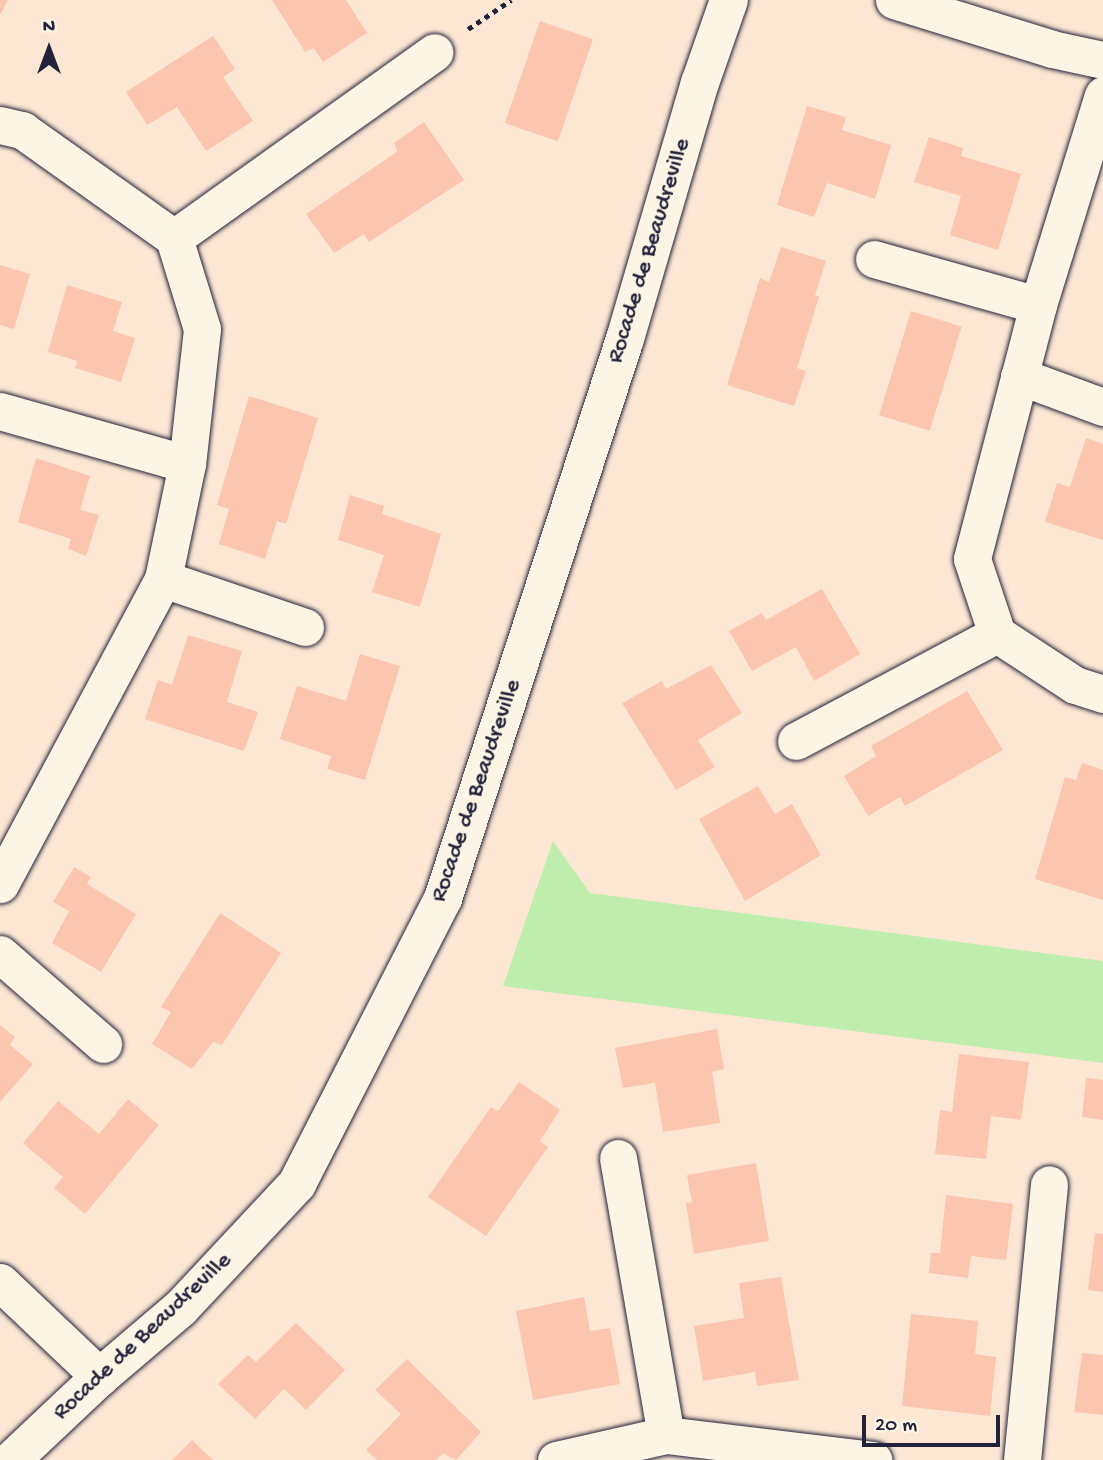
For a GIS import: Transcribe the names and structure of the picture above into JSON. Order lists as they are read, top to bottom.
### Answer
{
  "streets": {
    "street": ["Rocade de Beaudreville"]
  },
  "scale_bar": "20 m",
  "north": "top"
}
